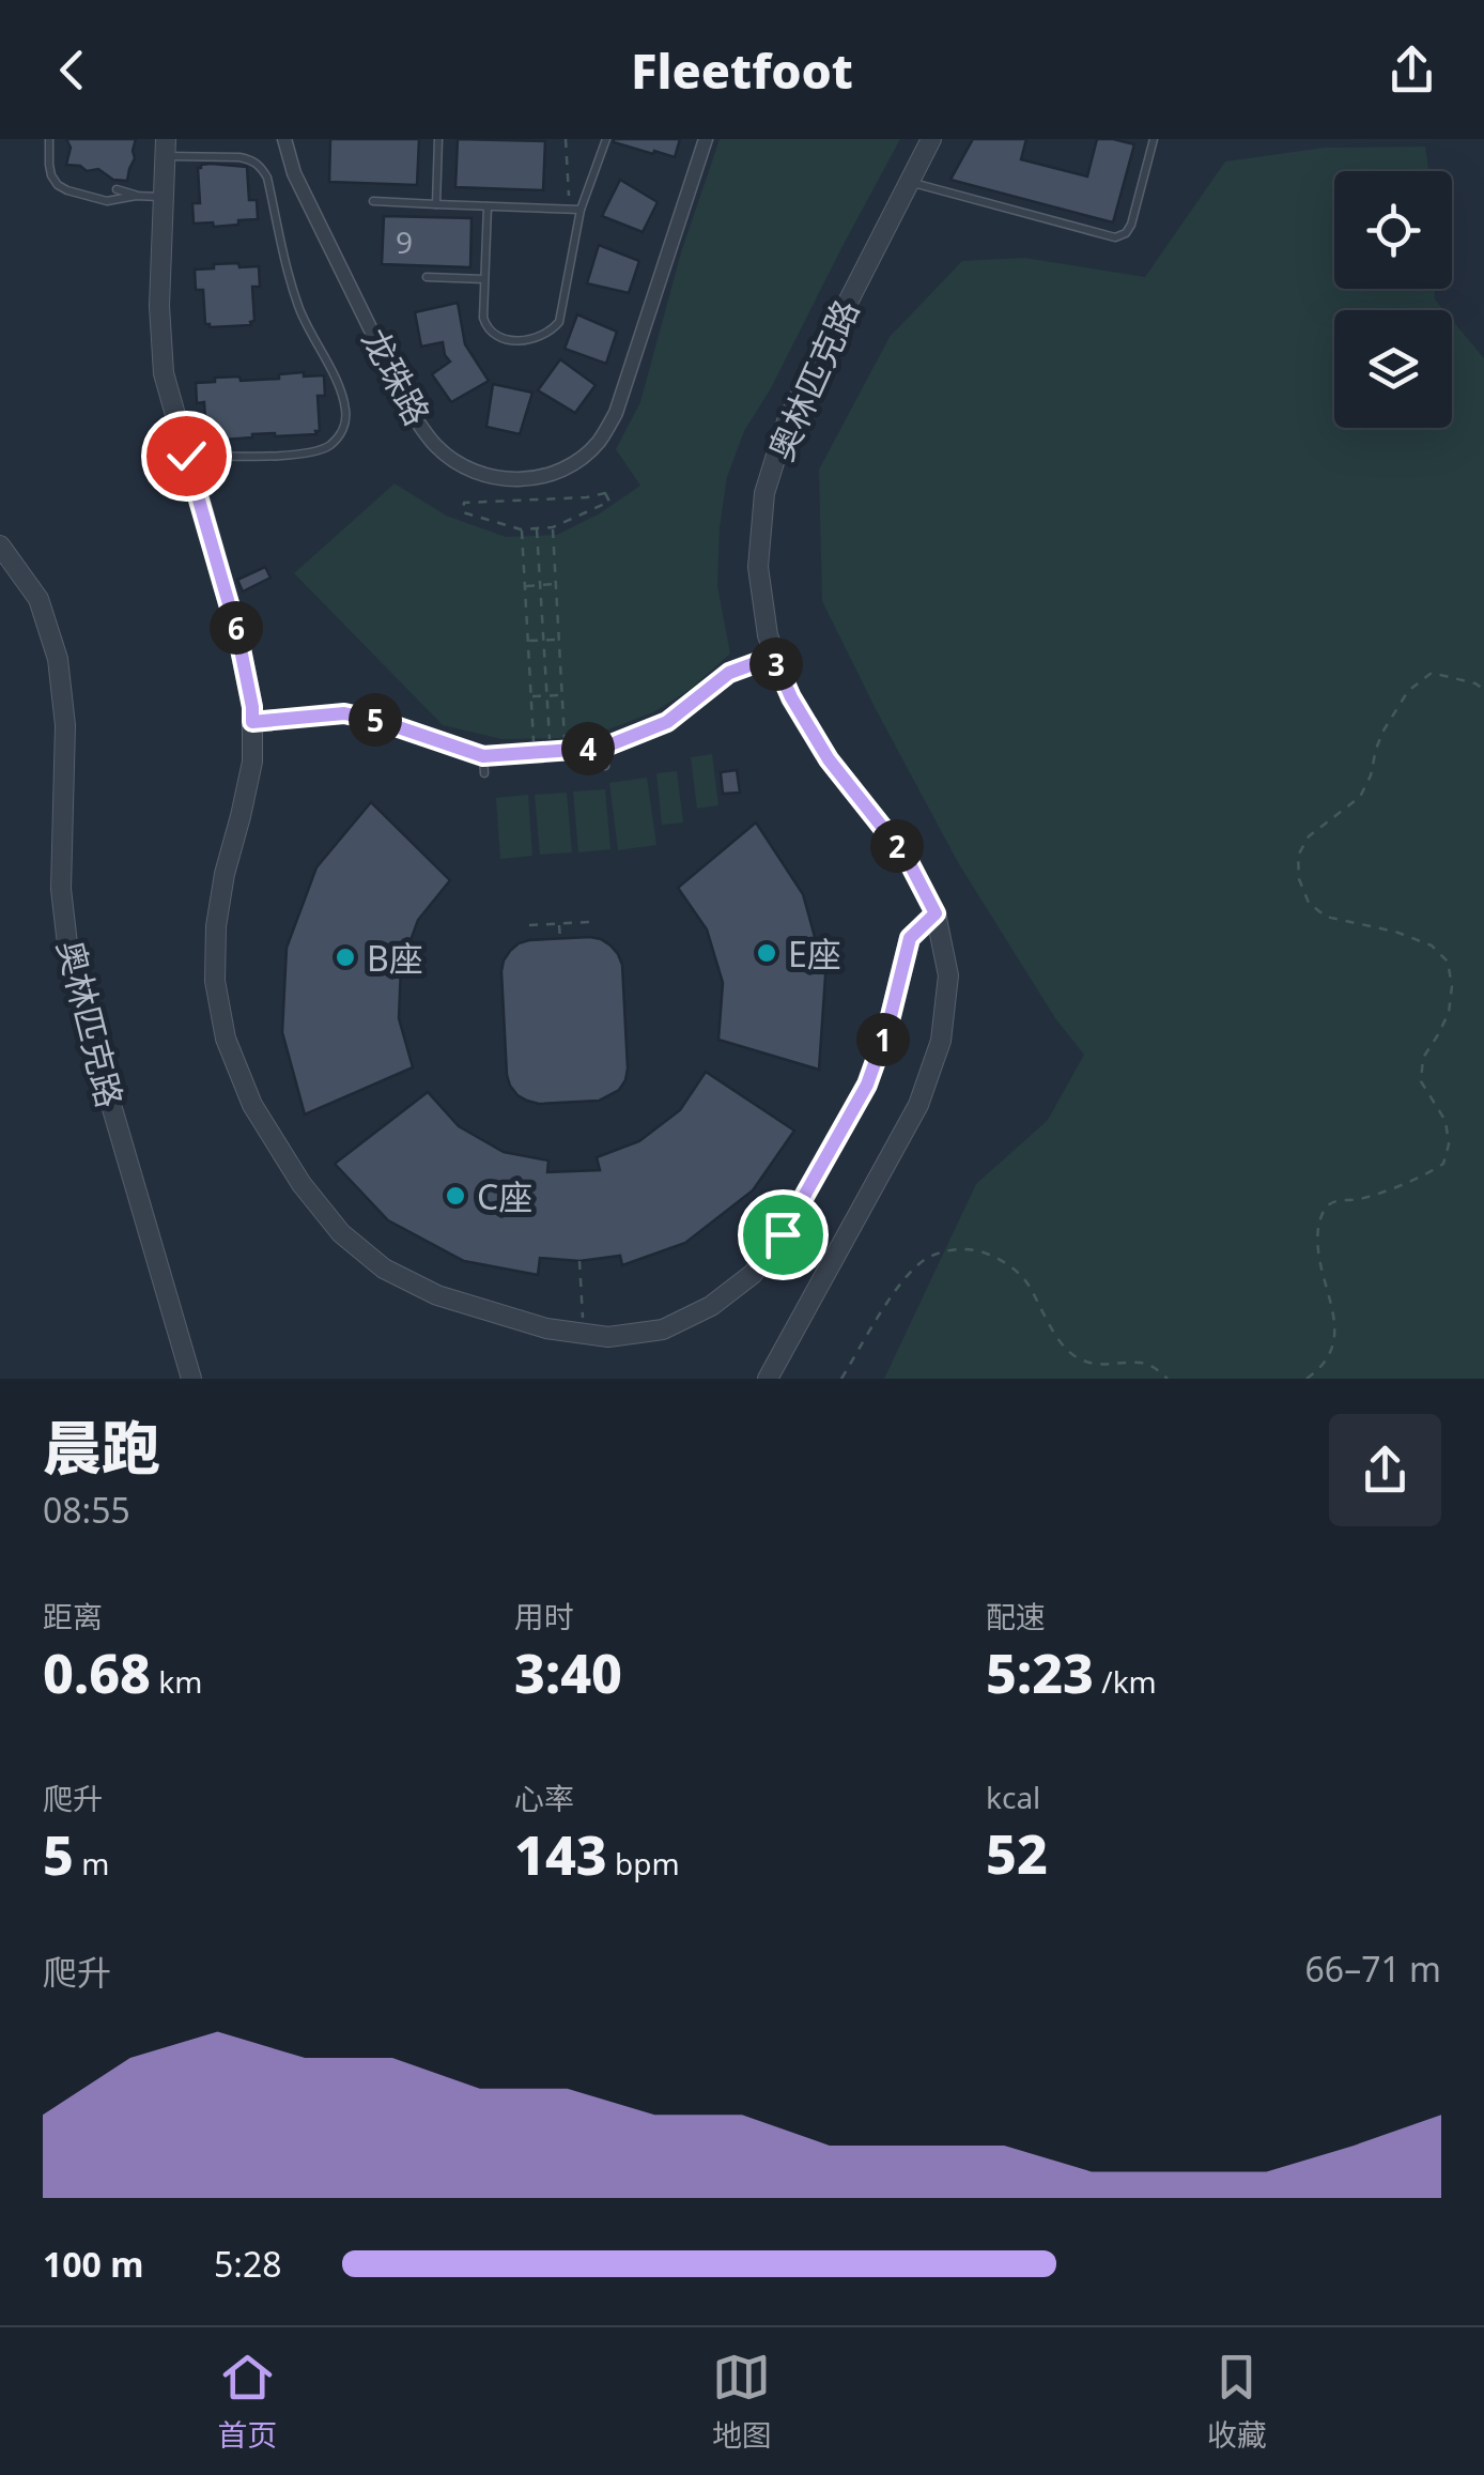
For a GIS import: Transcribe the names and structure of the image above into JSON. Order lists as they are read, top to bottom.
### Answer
{
  "streets": {
    "street": ["龙珠路", "奥林匹克路"]
  },
  "places": ["E座", "B座", "C座"],
  "house_numbers": ["9"],
  "page": {
    "header": "Fleetfoot",
    "pins": [
      "6",
      "3",
      "5",
      "4",
      "2",
      "1"
    ],
    "heading": ["晨跑", "08:55"],
    "stats": [
      ["距离", "0.68 km"],
      ["用时", "3:40"],
      ["配速", "5:23 /km"],
      ["爬升", "5 m"],
      ["心率", "143 bpm"],
      ["kcal", "52"]
    ],
    "chart": ["爬升", "66–71 m"],
    "list": [
      {
        "name": "100 m",
        "note": "5:28"
      }
    ],
    "tabs": ["首页", "地图", "收藏"]
  }
}
